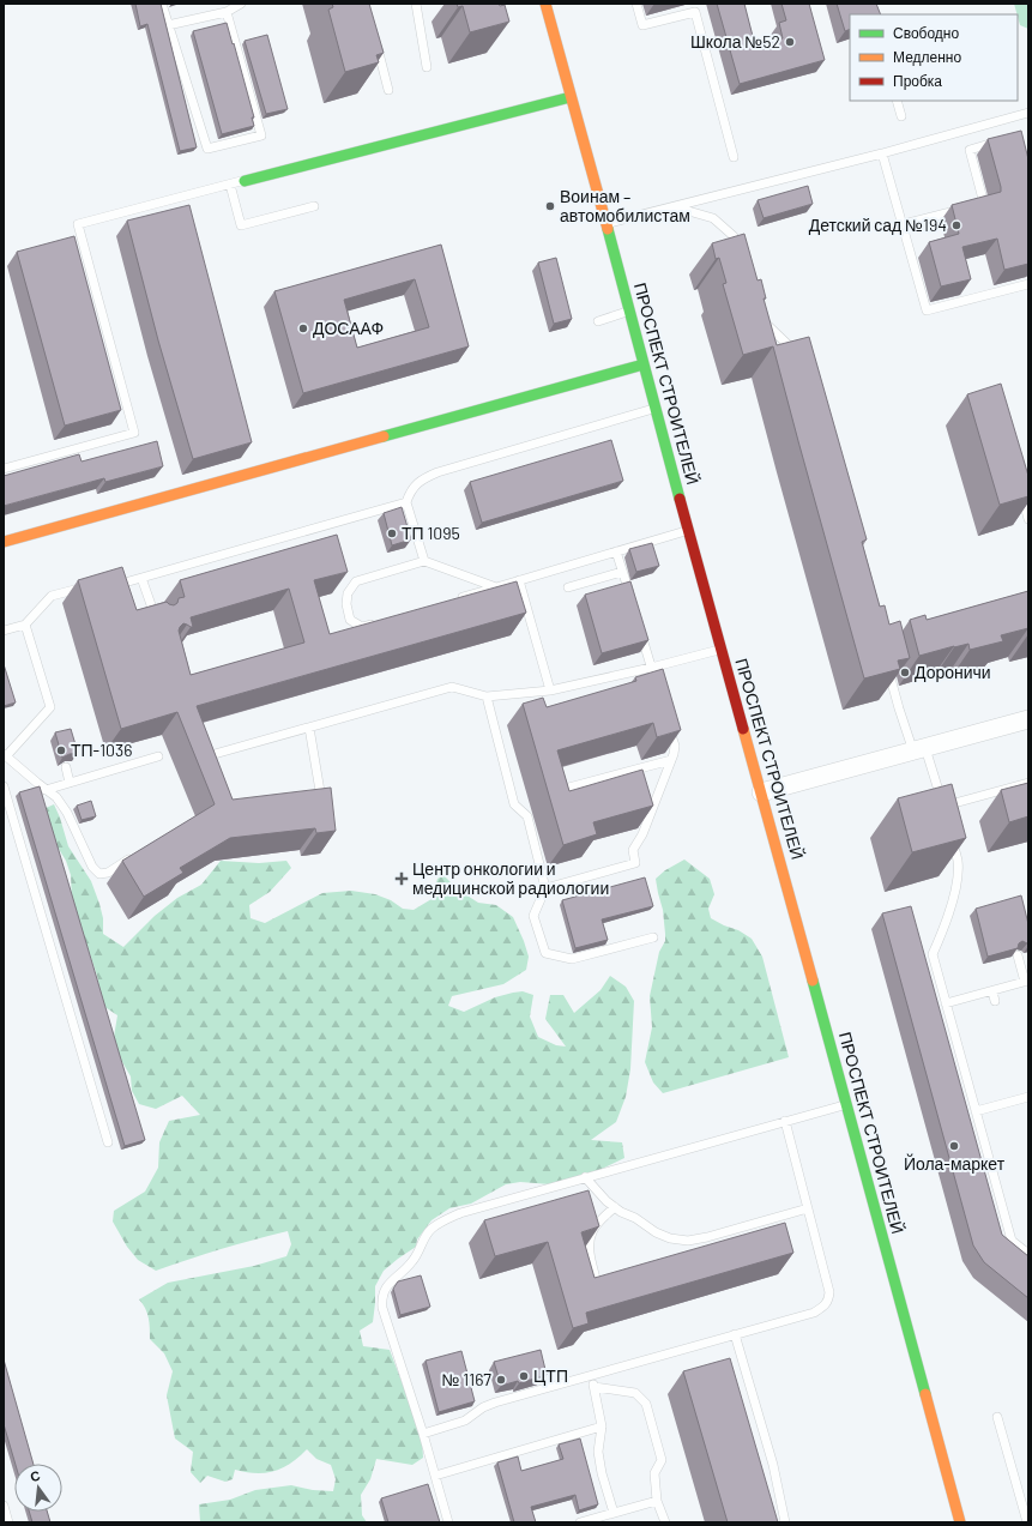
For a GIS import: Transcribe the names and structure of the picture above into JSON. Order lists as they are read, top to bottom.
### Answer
{
  "streets": {
    "main road": ["ПРОСПЕКТ СТРОИТЕЛЕЙ"]
  },
  "places": {
    "other": [
      "Школа №52",
      "Воинам – автомобилистам",
      "Детский сад №194",
      "ДОСААФ",
      "ТП 1095",
      "Дороничи",
      "ТП-1036",
      "Йола-маркет",
      "ЦТП",
      "№ 1167"
    ],
    "health": ["Центр онкологии и медицинской радиологии"]
  },
  "legend": ["Свободно", "Медленно", "Пробка"],
  "north": "top"
}
